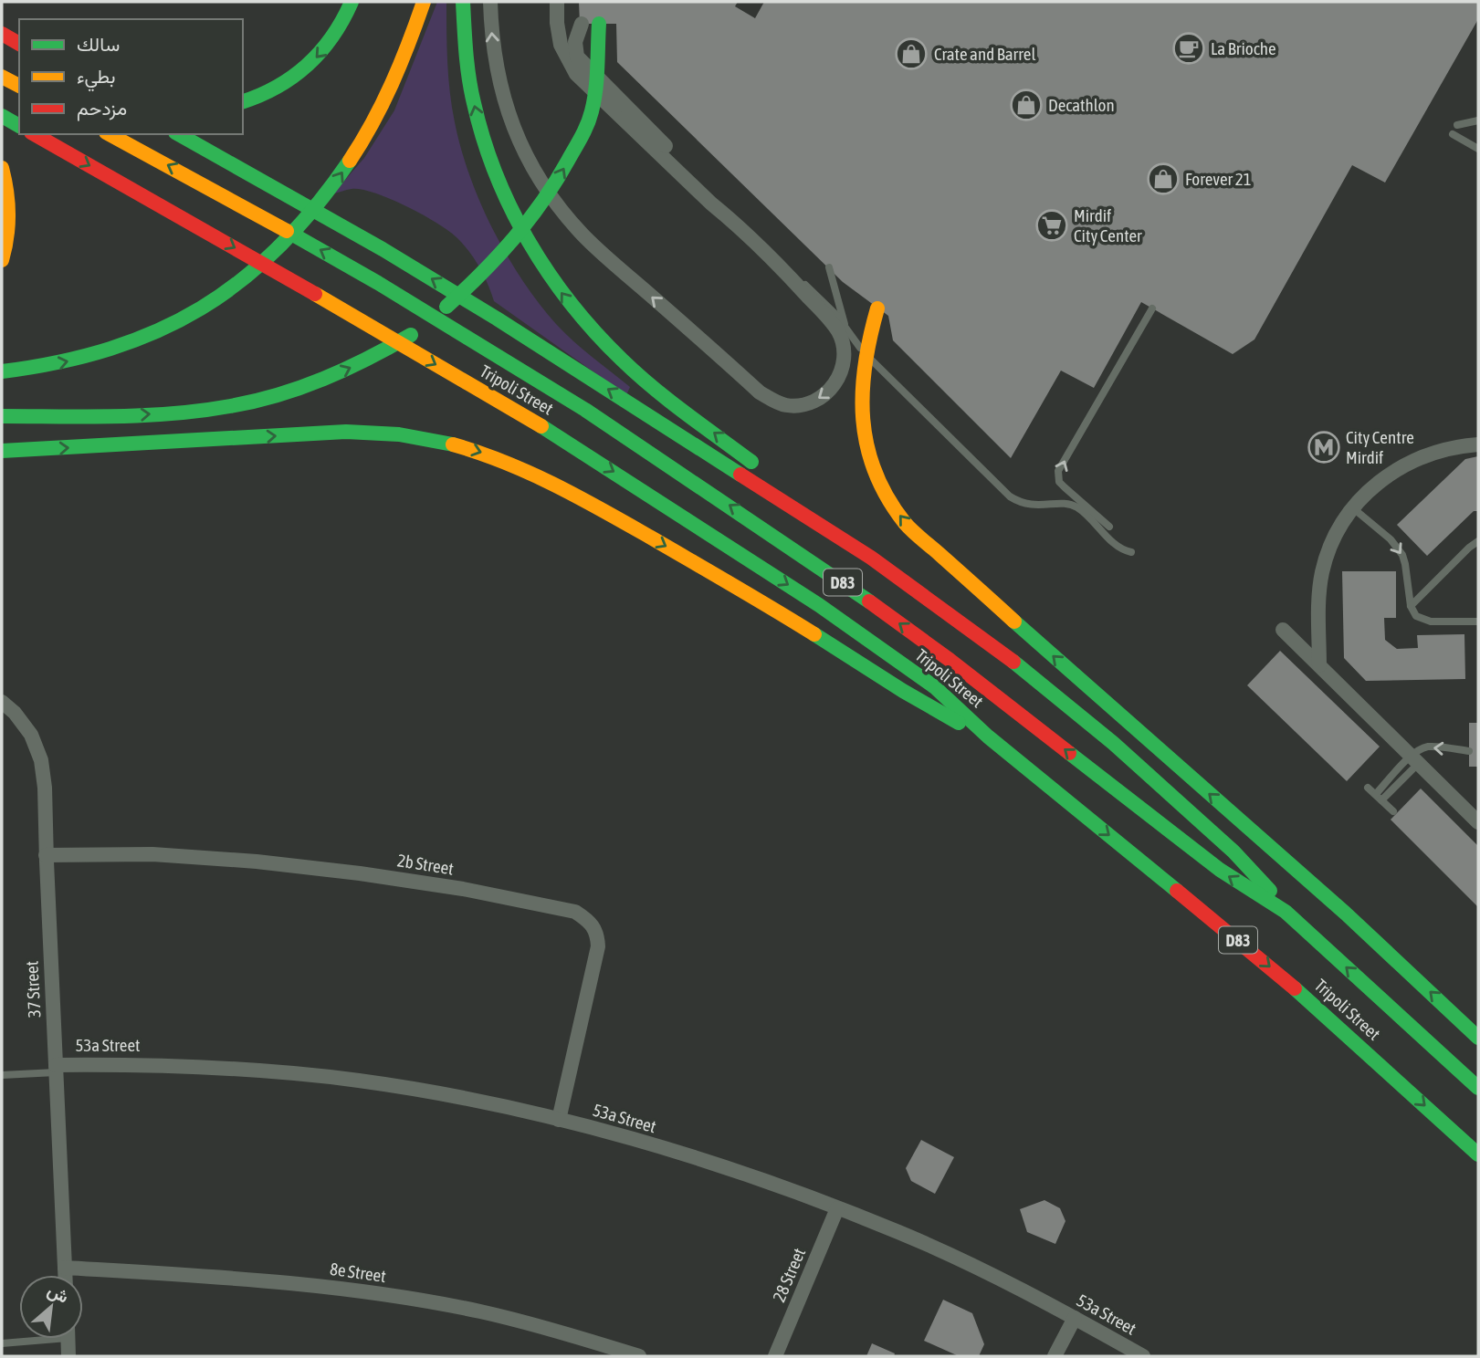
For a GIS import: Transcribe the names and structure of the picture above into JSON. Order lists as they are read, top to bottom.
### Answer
{
  "streets": {
    "highway": ["Tripoli Street", "D83"],
    "street": [
      "2b Street",
      "37 Street",
      "53a Street",
      "8e Street",
      "28 Street"
    ]
  },
  "crossings": [
    ["2b Street", "37 Street"],
    ["2b Street", "53a Street"],
    ["37 Street", "53a Street"],
    ["37 Street", "8e Street"],
    ["53a Street", "28 Street"]
  ],
  "places": {
    "cafe": ["La Brioche"],
    "shop": ["Crate and Barrel", "Decathlon", "Forever 21"],
    "supermarket": ["Mirdif City Center"],
    "metro station": ["City Centre Mirdif"]
  },
  "legend": ["سالك", "بطيء", "مزدحم"],
  "north": "top right"
}
